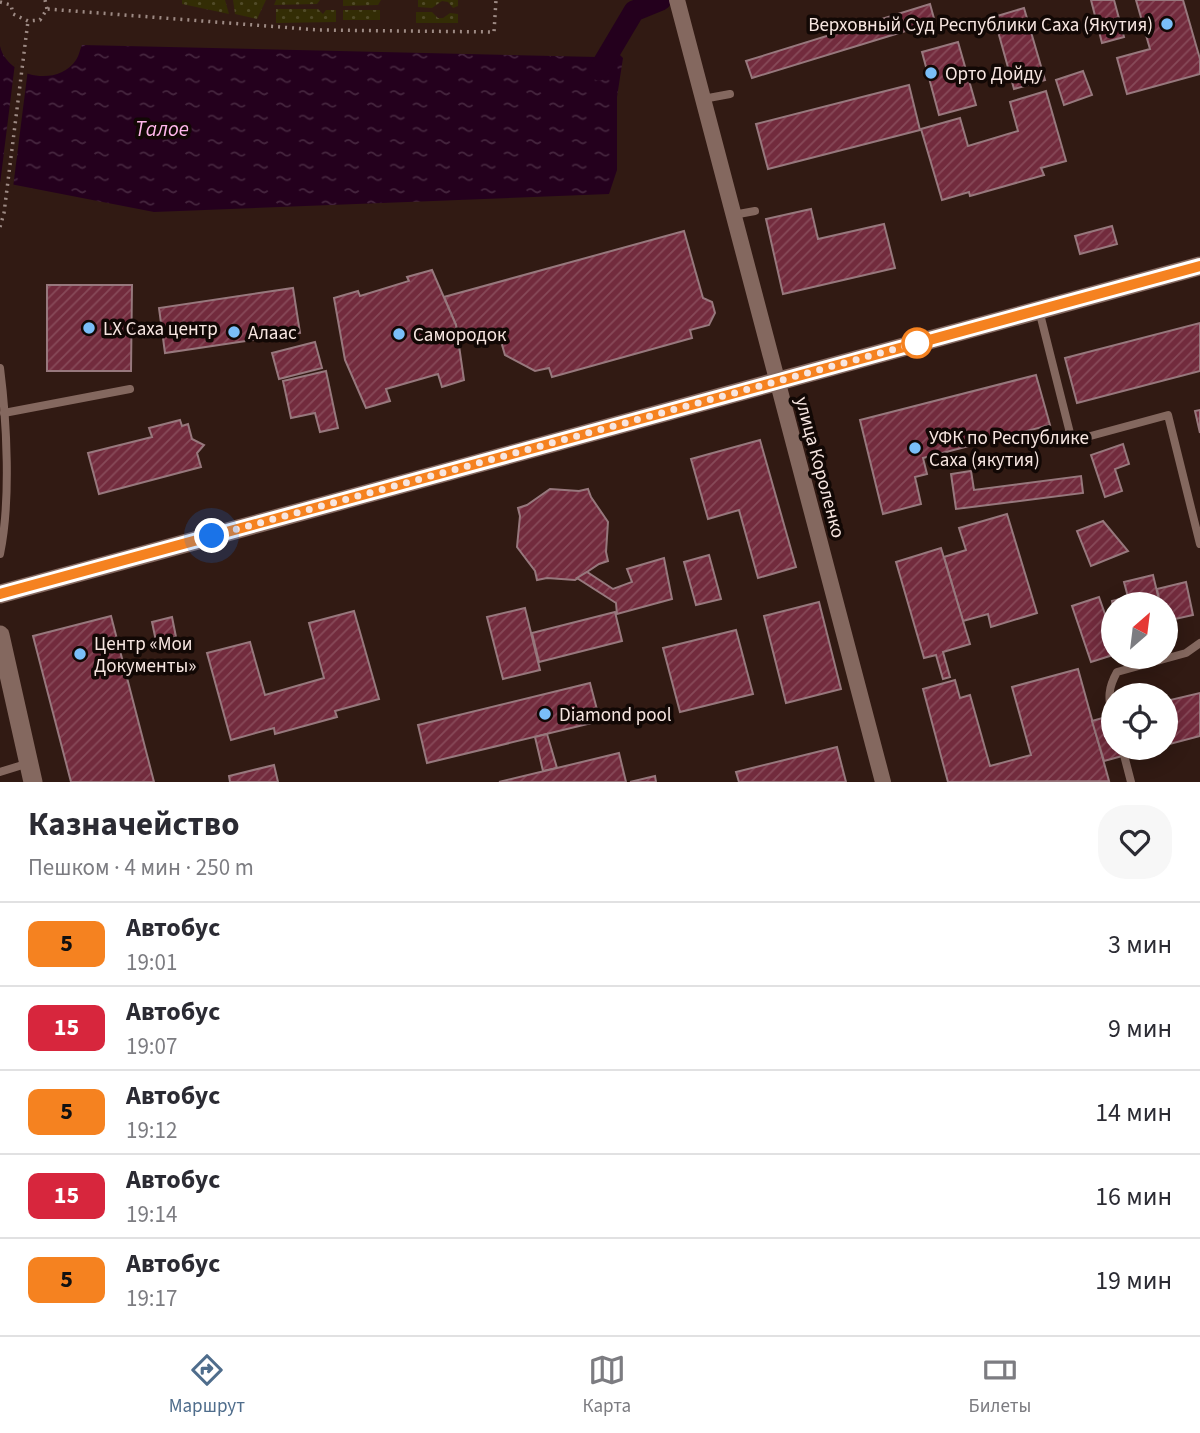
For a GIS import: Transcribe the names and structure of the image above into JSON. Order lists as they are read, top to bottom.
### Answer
{
  "streets": {
    "street": ["улица Короленко"]
  },
  "water": ["Талое"],
  "places": [
    "Верховный Суд Республики Саха (Якутия)",
    "Орто Дойду",
    "LX Саха центр",
    "Алаас",
    "Самородок",
    "УФК по Республике Саха (якутия)",
    "Центр «Мои Документы»",
    "Diamond pool"
  ],
  "lines": ["bus line 5"],
  "north": "top right",
  "page": {
    "heading": ["Казначейство", "Пешком · 4 мин · 250 m"],
    "list": [
      {
        "mark": "5",
        "name": "Автобус",
        "note": "19:01",
        "value": "3 мин"
      },
      {
        "mark": "15",
        "name": "Автобус",
        "note": "19:07",
        "value": "9 мин"
      },
      {
        "mark": "5",
        "name": "Автобус",
        "note": "19:12",
        "value": "14 мин"
      },
      {
        "mark": "15",
        "name": "Автобус",
        "note": "19:14",
        "value": "16 мин"
      },
      {
        "mark": "5",
        "name": "Автобус",
        "note": "19:17",
        "value": "19 мин"
      }
    ],
    "tabs": ["Маршрут", "Карта", "Билеты"]
  }
}
